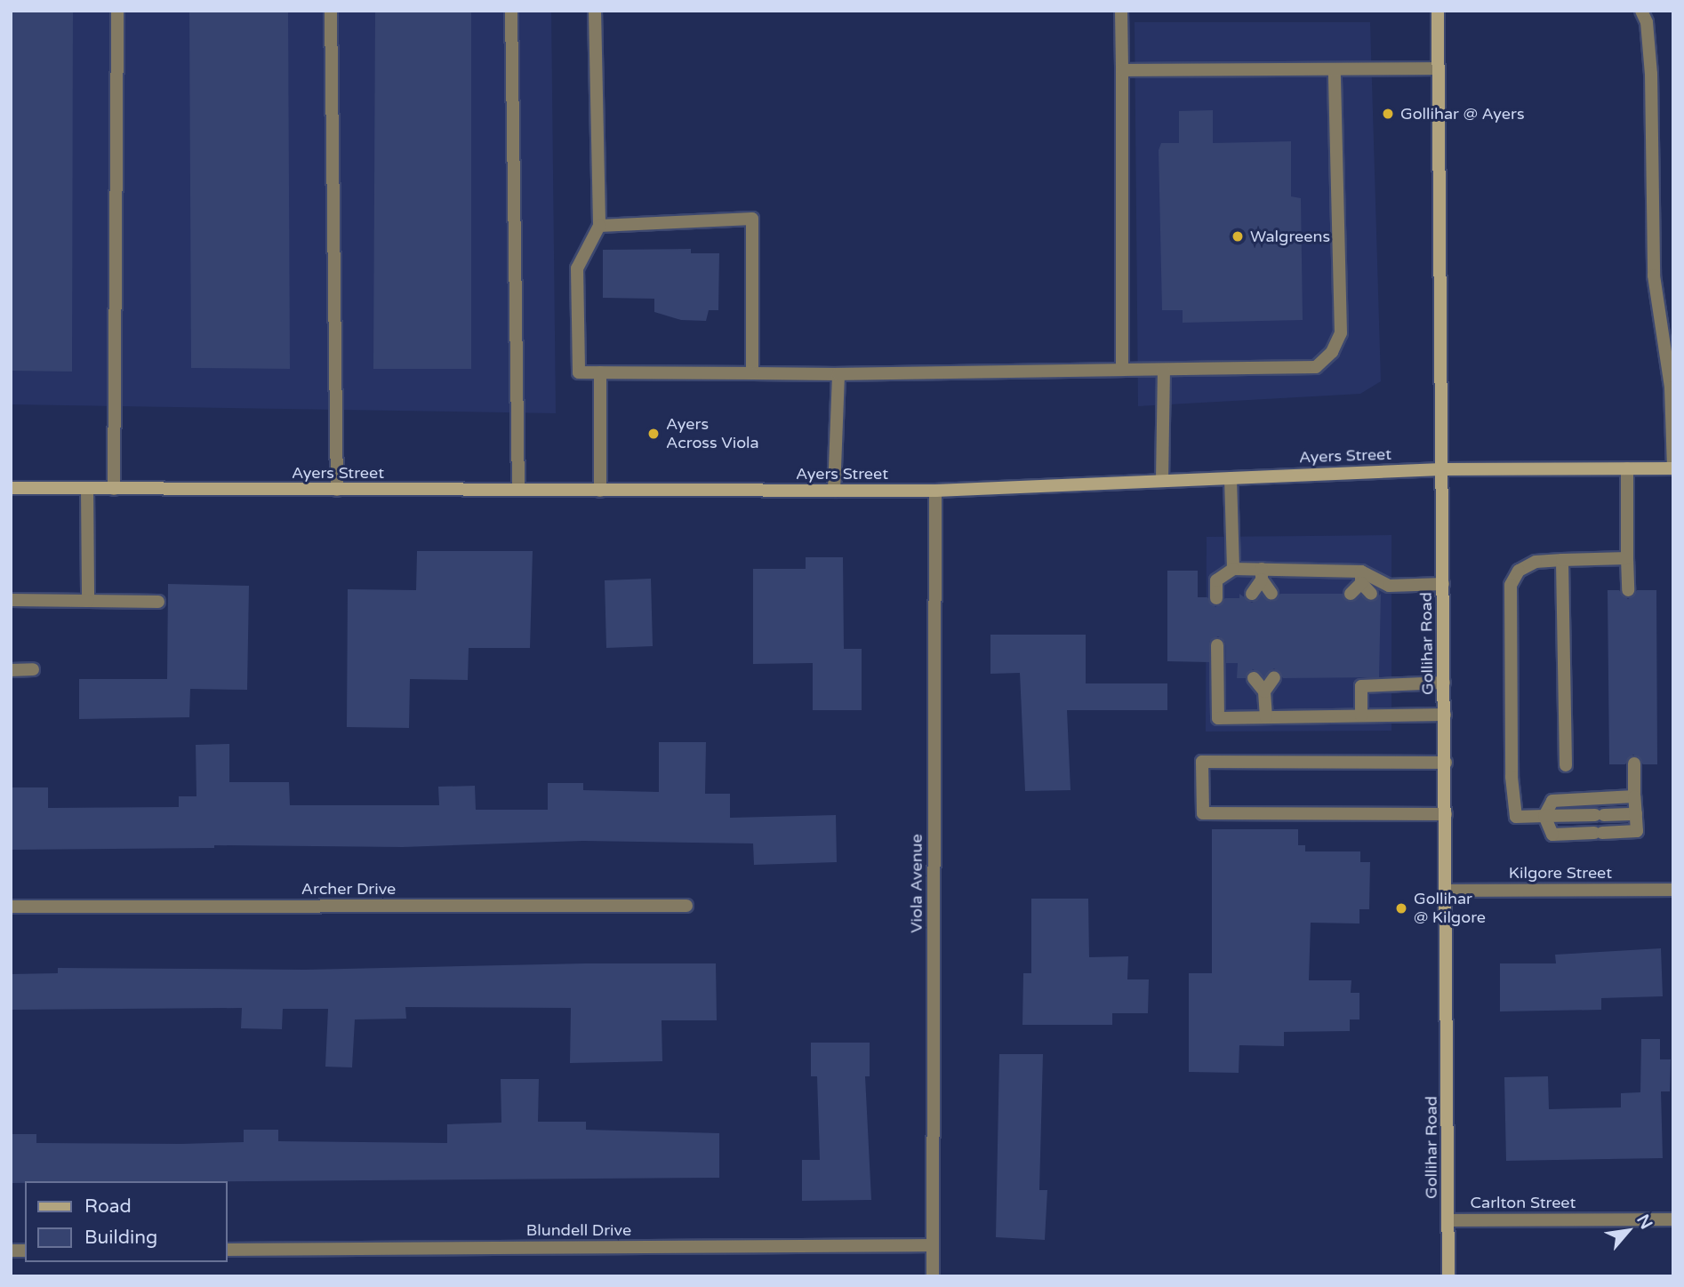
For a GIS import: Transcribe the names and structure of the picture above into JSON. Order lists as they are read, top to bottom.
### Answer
{
  "streets": {
    "main road": ["Ayers Street", "Gollihar Road"],
    "street": [
      "Kilgore Street",
      "Viola Avenue",
      "Archer Drive",
      "Carlton Street",
      "Blundell Drive"
    ]
  },
  "crossings": [
    ["Ayers Street", "Gollihar Road"],
    ["Ayers Street", "Viola Avenue"],
    ["Gollihar Road", "Kilgore Street"],
    ["Gollihar Road", "Carlton Street"],
    ["Viola Avenue", "Blundell Drive"]
  ],
  "places": [
    "Gollihar @ Ayers",
    "Walgreens",
    "Ayers Across Viola",
    "Gollihar @ Kilgore"
  ],
  "legend": ["Road", "Building"],
  "north": "top right"
}
